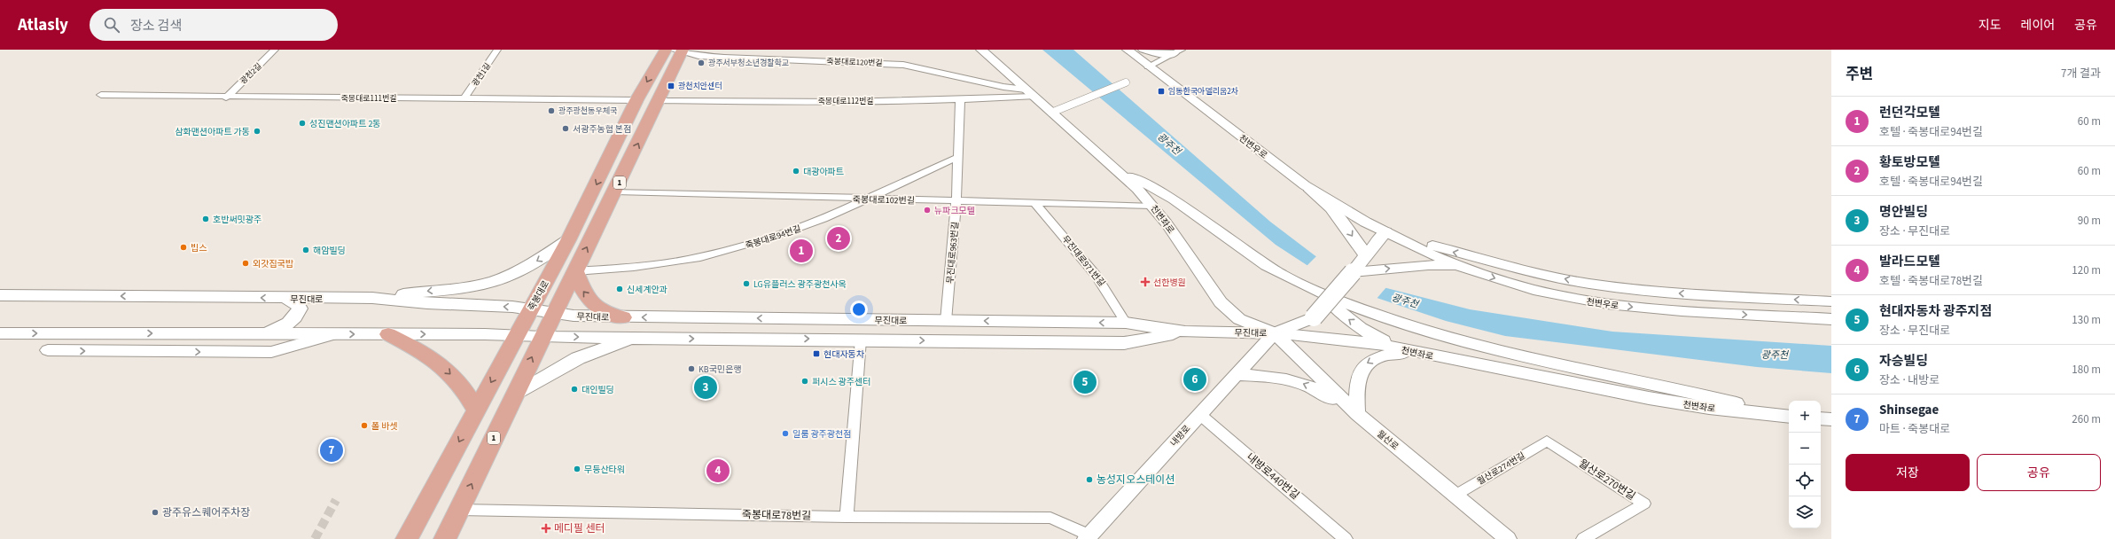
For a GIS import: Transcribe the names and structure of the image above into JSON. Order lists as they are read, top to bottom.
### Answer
{
  "streets": {
    "main road": ["1", "죽봉대로", "무진대로"],
    "street": [
      "죽봉대로120번길",
      "광천2길",
      "광천1길",
      "죽봉대로111번길",
      "죽봉대로112번길",
      "천변우로",
      "죽봉대로102번길",
      "천변좌로",
      "죽봉대로94번길",
      "무진대로963번길",
      "무진대로971번길",
      "내방로",
      "월산로",
      "월산로274번길",
      "내방로440번길",
      "월산로270번길",
      "죽봉대로78번길"
    ]
  },
  "crossings": [
    ["죽봉대로120번길", "죽봉대로112번길"],
    ["죽봉대로120번길", "1"],
    ["죽봉대로120번길", "천변좌로"],
    ["광천2길", "죽봉대로111번길"],
    ["광천1길", "죽봉대로111번길"],
    ["죽봉대로111번길", "죽봉대로"],
    ["죽봉대로112번길", "1"],
    ["죽봉대로112번길", "천변좌로"],
    ["죽봉대로112번길", "무진대로963번길"],
    ["1", "죽봉대로102번길"],
    ["1", "죽봉대로94번길"],
    ["1", "무진대로"],
    ["1", "죽봉대로78번길"],
    ["죽봉대로102번길", "천변좌로"],
    ["죽봉대로102번길", "죽봉대로94번길"],
    ["죽봉대로102번길", "무진대로963번길"],
    ["죽봉대로102번길", "무진대로971번길"],
    ["천변좌로", "무진대로"],
    ["천변좌로", "내방로"],
    ["천변좌로", "월산로"],
    ["죽봉대로94번길", "무진대로963번길"],
    ["무진대로963번길", "무진대로"],
    ["무진대로971번길", "무진대로"],
    ["죽봉대로", "무진대로"],
    ["무진대로", "내방로"],
    ["무진대로", "월산로"],
    ["내방로", "월산로"],
    ["내방로", "내방로440번길"],
    ["내방로", "죽봉대로78번길"],
    ["월산로", "월산로274번길"],
    ["월산로274번길", "월산로270번길"]
  ],
  "water": ["광주천"],
  "places": {
    "other": [
      "광주서부청소년경찰학교",
      "광주광천동우체국",
      "성진맨션아파트 2동",
      "서광주농협 본점",
      "삼화맨션아파트 가동",
      "대광아파트",
      "뉴파크모텔",
      "호반써밋광주",
      "빕스",
      "해암빌딩",
      "외갓집국밥",
      "LG유플러스 광주광천사옥",
      "신세계안과",
      "KB국민은행",
      "퍼시스 광주센터",
      "대인빌딩",
      "폴 바셋",
      "일룸 광주광천점",
      "무등산타워",
      "농성지오스테이션",
      "광주유스퀘어주차장"
    ],
    "transit": ["광천치안센터", "임동한국아델리움2차", "현대자동차"],
    "health": ["선한병원", "메디필 센터"]
  },
  "page": {
    "header": "Atlasly",
    "search": "장소 검색",
    "nav": ["지도", "레이어", "공유"],
    "heading": ["주변", "7개 결과"],
    "list": [
      {
        "mark": "1",
        "name": "런던각모텔",
        "note": "호텔 · 죽봉대로94번길",
        "value": "60 m"
      },
      {
        "mark": "2",
        "name": "황토방모텔",
        "note": "호텔 · 죽봉대로94번길",
        "value": "60 m"
      },
      {
        "mark": "3",
        "name": "명안빌딩",
        "note": "장소 · 무진대로",
        "value": "90 m"
      },
      {
        "mark": "4",
        "name": "발라드모텔",
        "note": "호텔 · 죽봉대로78번길",
        "value": "120 m"
      },
      {
        "mark": "5",
        "name": "현대자동차 광주지점",
        "note": "장소 · 무진대로",
        "value": "130 m"
      },
      {
        "mark": "6",
        "name": "자승빌딩",
        "note": "장소 · 내방로",
        "value": "180 m"
      },
      {
        "mark": "7",
        "name": "Shinsegae",
        "note": "마트 · 죽봉대로",
        "value": "260 m"
      }
    ],
    "pins": [
      "2",
      "1",
      "6",
      "5",
      "3",
      "7",
      "4"
    ],
    "map_buttons": ["+", "−"],
    "buttons": ["저장", "공유"]
  }
}
